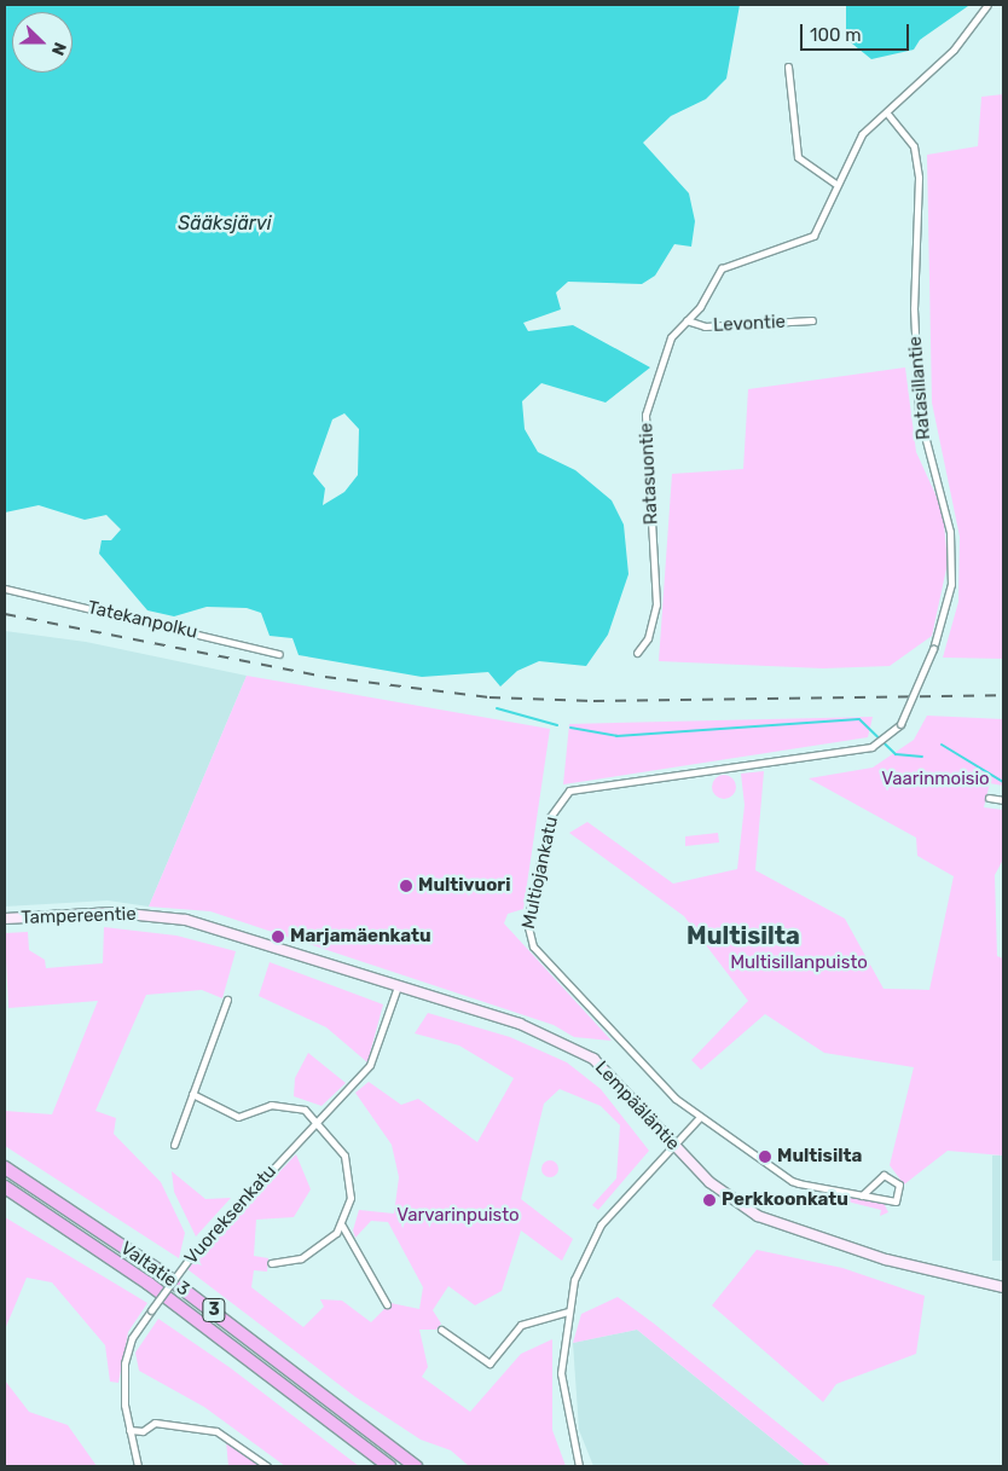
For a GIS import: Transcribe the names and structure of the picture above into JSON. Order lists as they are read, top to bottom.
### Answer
{
  "streets": {
    "highway": ["Valtatie 3", "3"],
    "main road": ["Tampereentie", "Lempääläntie"],
    "street": [
      "Levontie",
      "Ratasillantie",
      "Ratasuontie",
      "Tatekanpolku",
      "Multiojankatu",
      "Vuoreksenkatu"
    ]
  },
  "crossings": [
    ["Levontie", "Ratasuontie"],
    ["Ratasillantie", "Ratasuontie"],
    ["Ratasillantie", "Multiojankatu"],
    ["Tampereentie", "Lempääläntie"],
    ["Lempääläntie", "Vuoreksenkatu"]
  ],
  "districts": ["Multisilta"],
  "water": ["Sääksjärvi"],
  "parks": ["Vaarinmoisio", "Multisillanpuisto", "Varvarinpuisto"],
  "places": [
    "Multivuori",
    "Marjamäenkatu",
    "Multisilta",
    "Perkkoonkatu"
  ],
  "scale_bar": "100 m",
  "north": "right"
}
